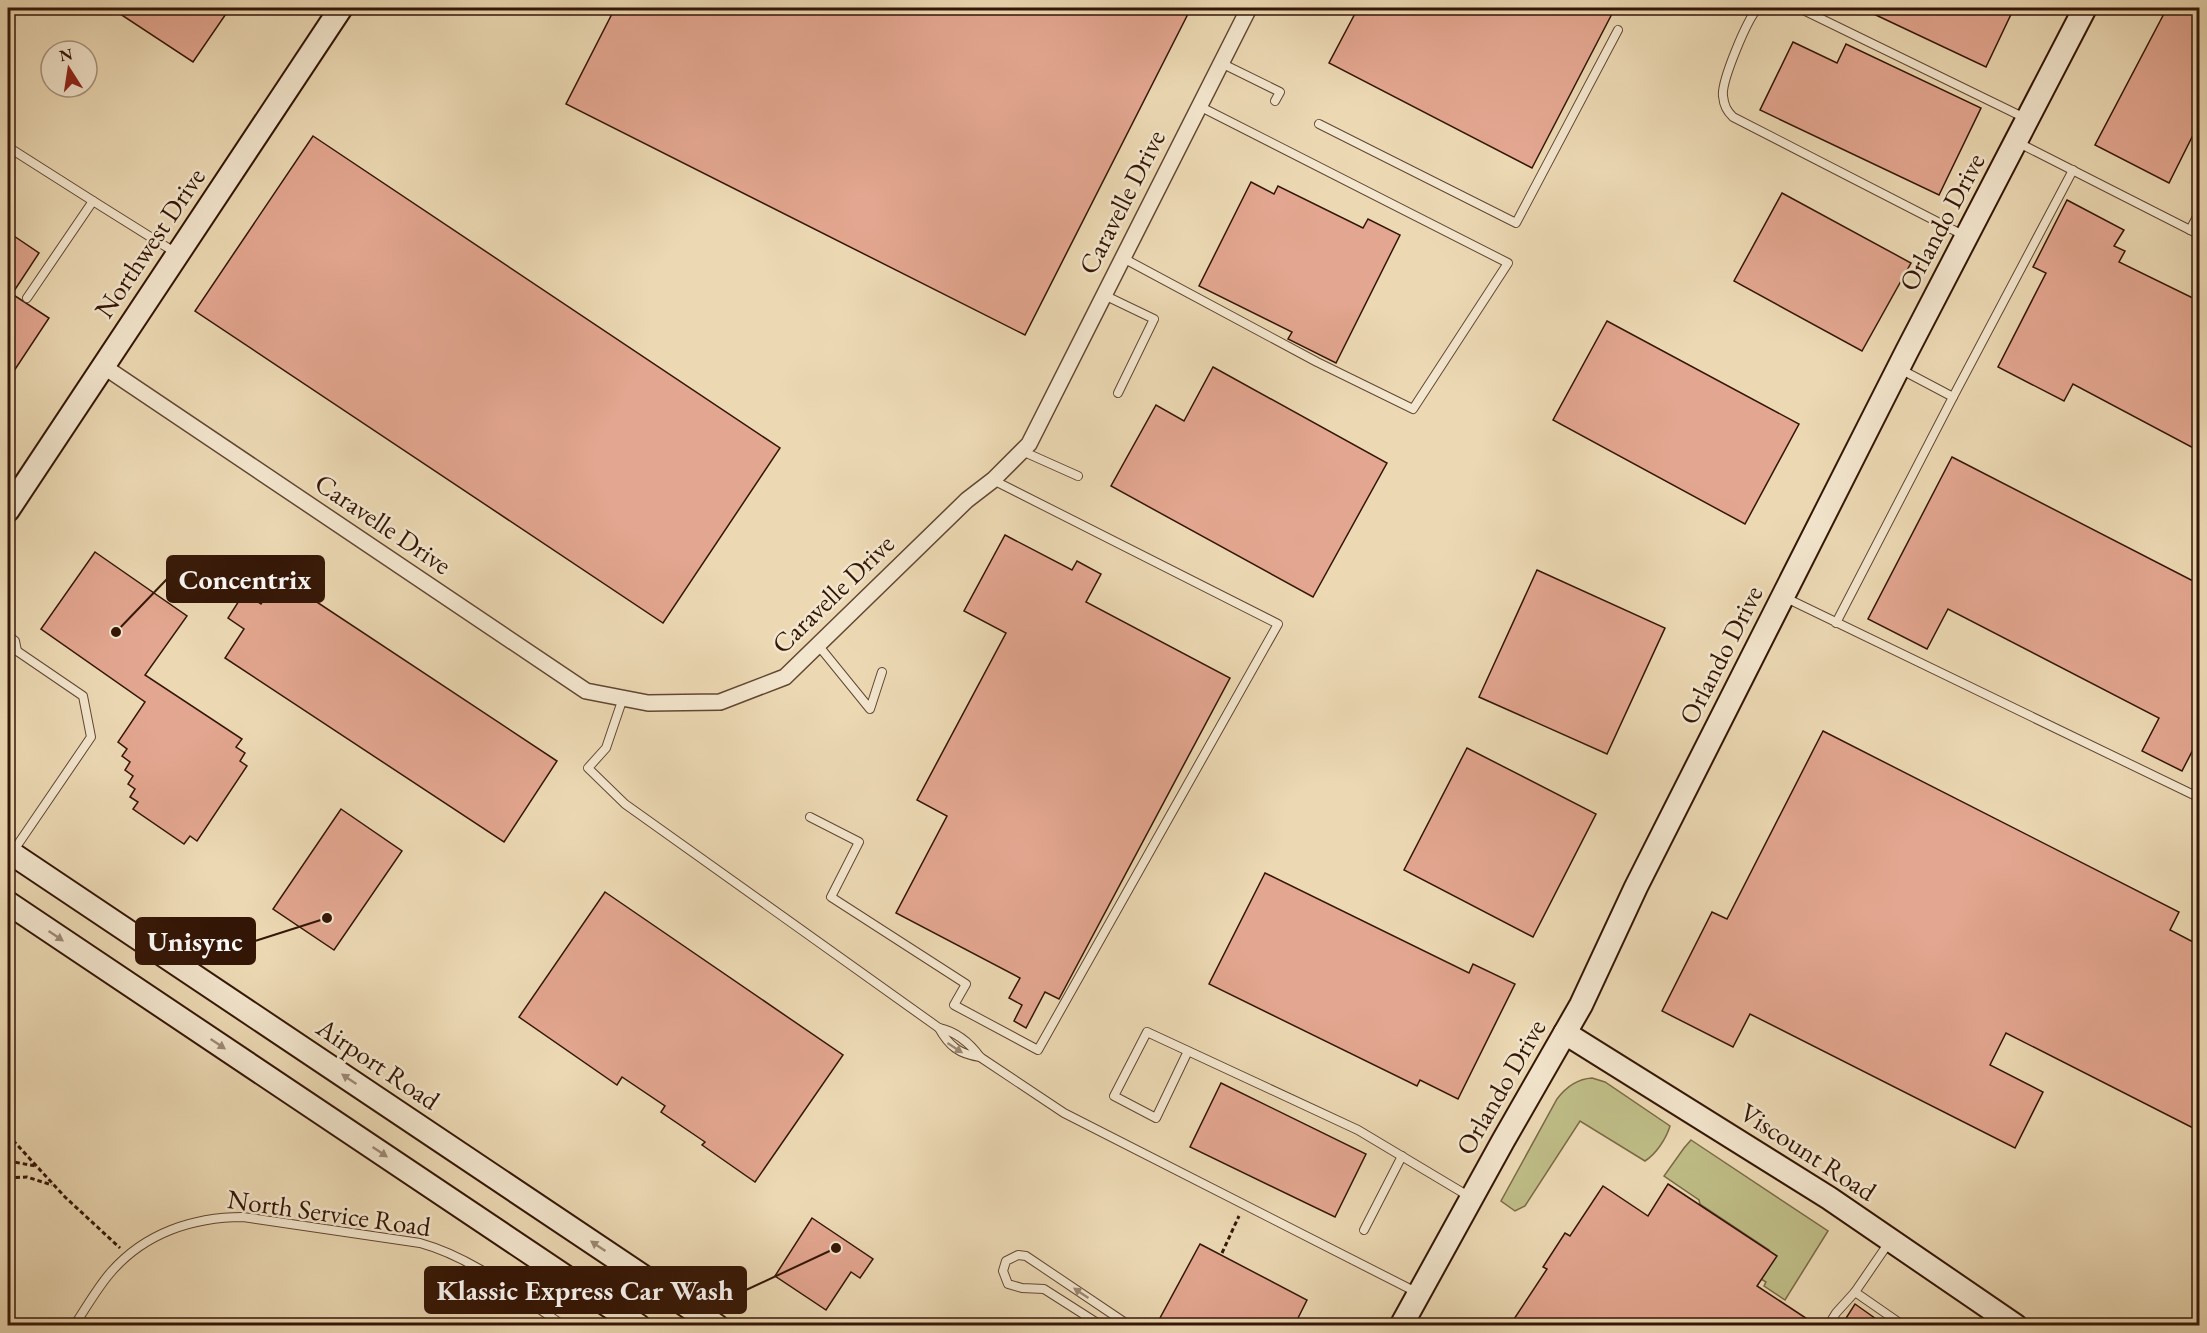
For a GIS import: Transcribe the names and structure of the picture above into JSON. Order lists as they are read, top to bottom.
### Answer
{
  "streets": {
    "street": [
      "Caravelle Drive",
      "Orlando Drive",
      "Northwest Drive",
      "Airport Road",
      "Viscount Road"
    ],
    "lane": ["North Service Road"]
  },
  "crossings": [
    ["Caravelle Drive", "Northwest Drive"],
    ["Orlando Drive", "Viscount Road"]
  ],
  "places": ["Concentrix", "Unisync", "Klassic Express Car Wash"],
  "north": "top"
}
